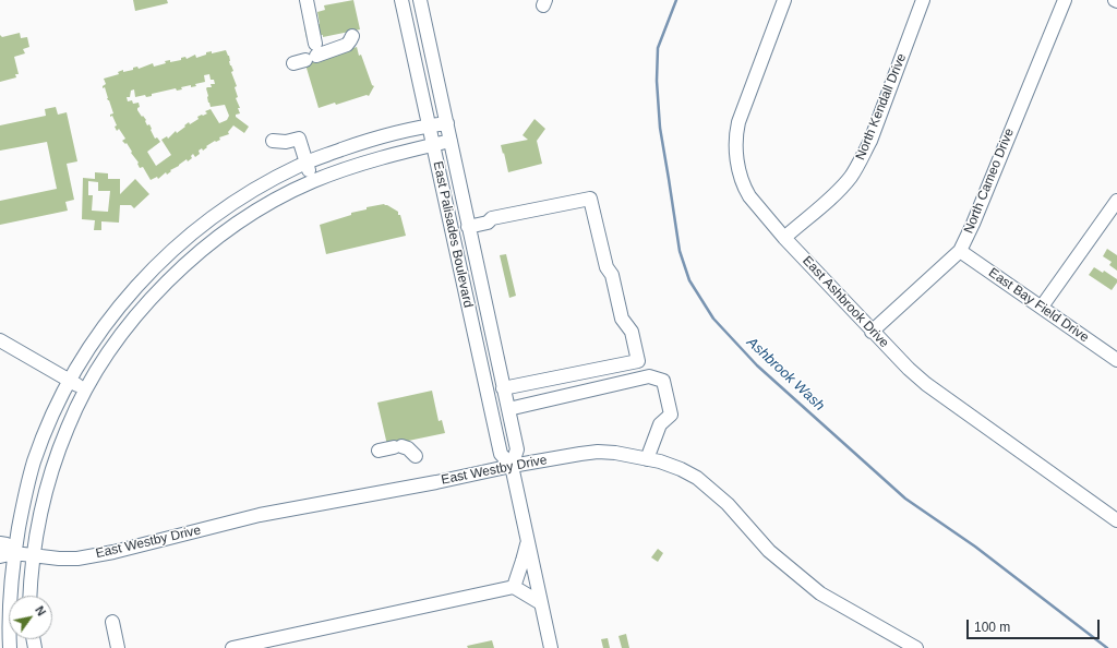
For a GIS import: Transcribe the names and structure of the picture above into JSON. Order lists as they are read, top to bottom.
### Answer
{
  "streets": {
    "street": [
      "North Kendall Drive",
      "North Cameo Drive",
      "East Palisades Boulevard",
      "East Ashbrook Drive",
      "East Bay Field Drive",
      "East Westby Drive"
    ]
  },
  "crossings": [
    ["North Kendall Drive", "East Ashbrook Drive"],
    ["North Cameo Drive", "East Ashbrook Drive"],
    ["North Cameo Drive", "East Bay Field Drive"],
    ["East Palisades Boulevard", "East Westby Drive"]
  ],
  "water": ["Ashbrook Wash"],
  "scale_bar": "100 m",
  "north": "top right"
}
